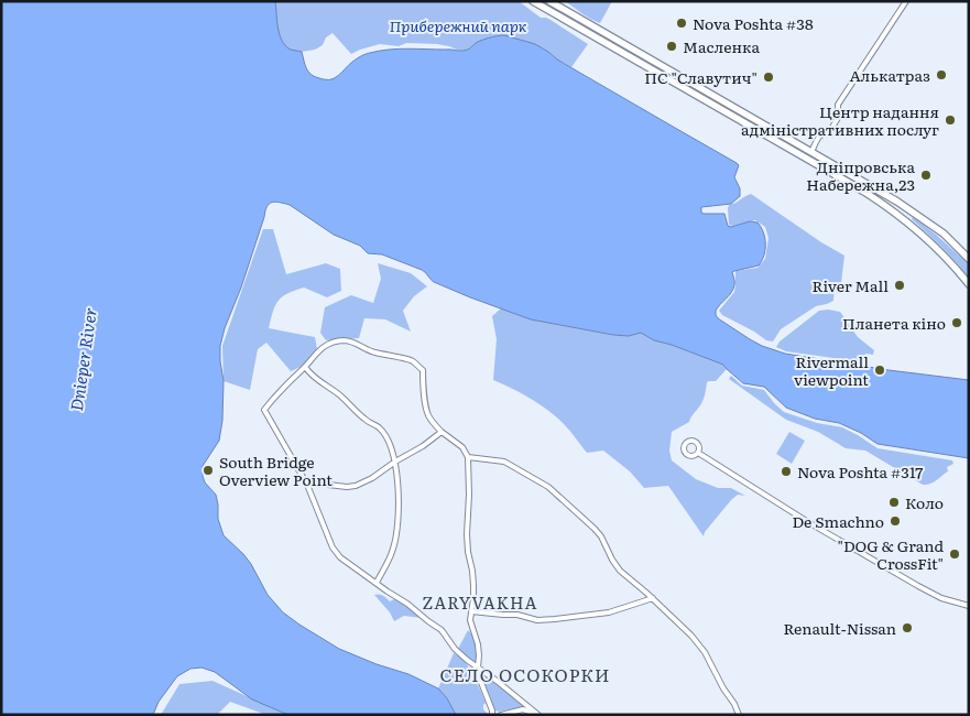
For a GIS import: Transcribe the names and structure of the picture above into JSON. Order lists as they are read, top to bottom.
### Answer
{
  "districts": ["ZARYVAKHA", "СЕЛО ОСОКОРКИ"],
  "water": ["Dnieper River"],
  "parks": ["Прибережний парк"],
  "places": [
    "Nova Poshta #38",
    "Масленка",
    "Алькатраз",
    "ПС \"Славутич\"",
    "Центр надання адміністративних послуг",
    "Дніпровська Набережна,23",
    "River Mall",
    "Планета кіно",
    "Rivermall viewpoint",
    "South Bridge Overview Point",
    "Nova Poshta #317",
    "Коло",
    "De Smachno",
    "\"DOG & Grand CrossFit\"",
    "Renault-Nissan"
  ]
}
